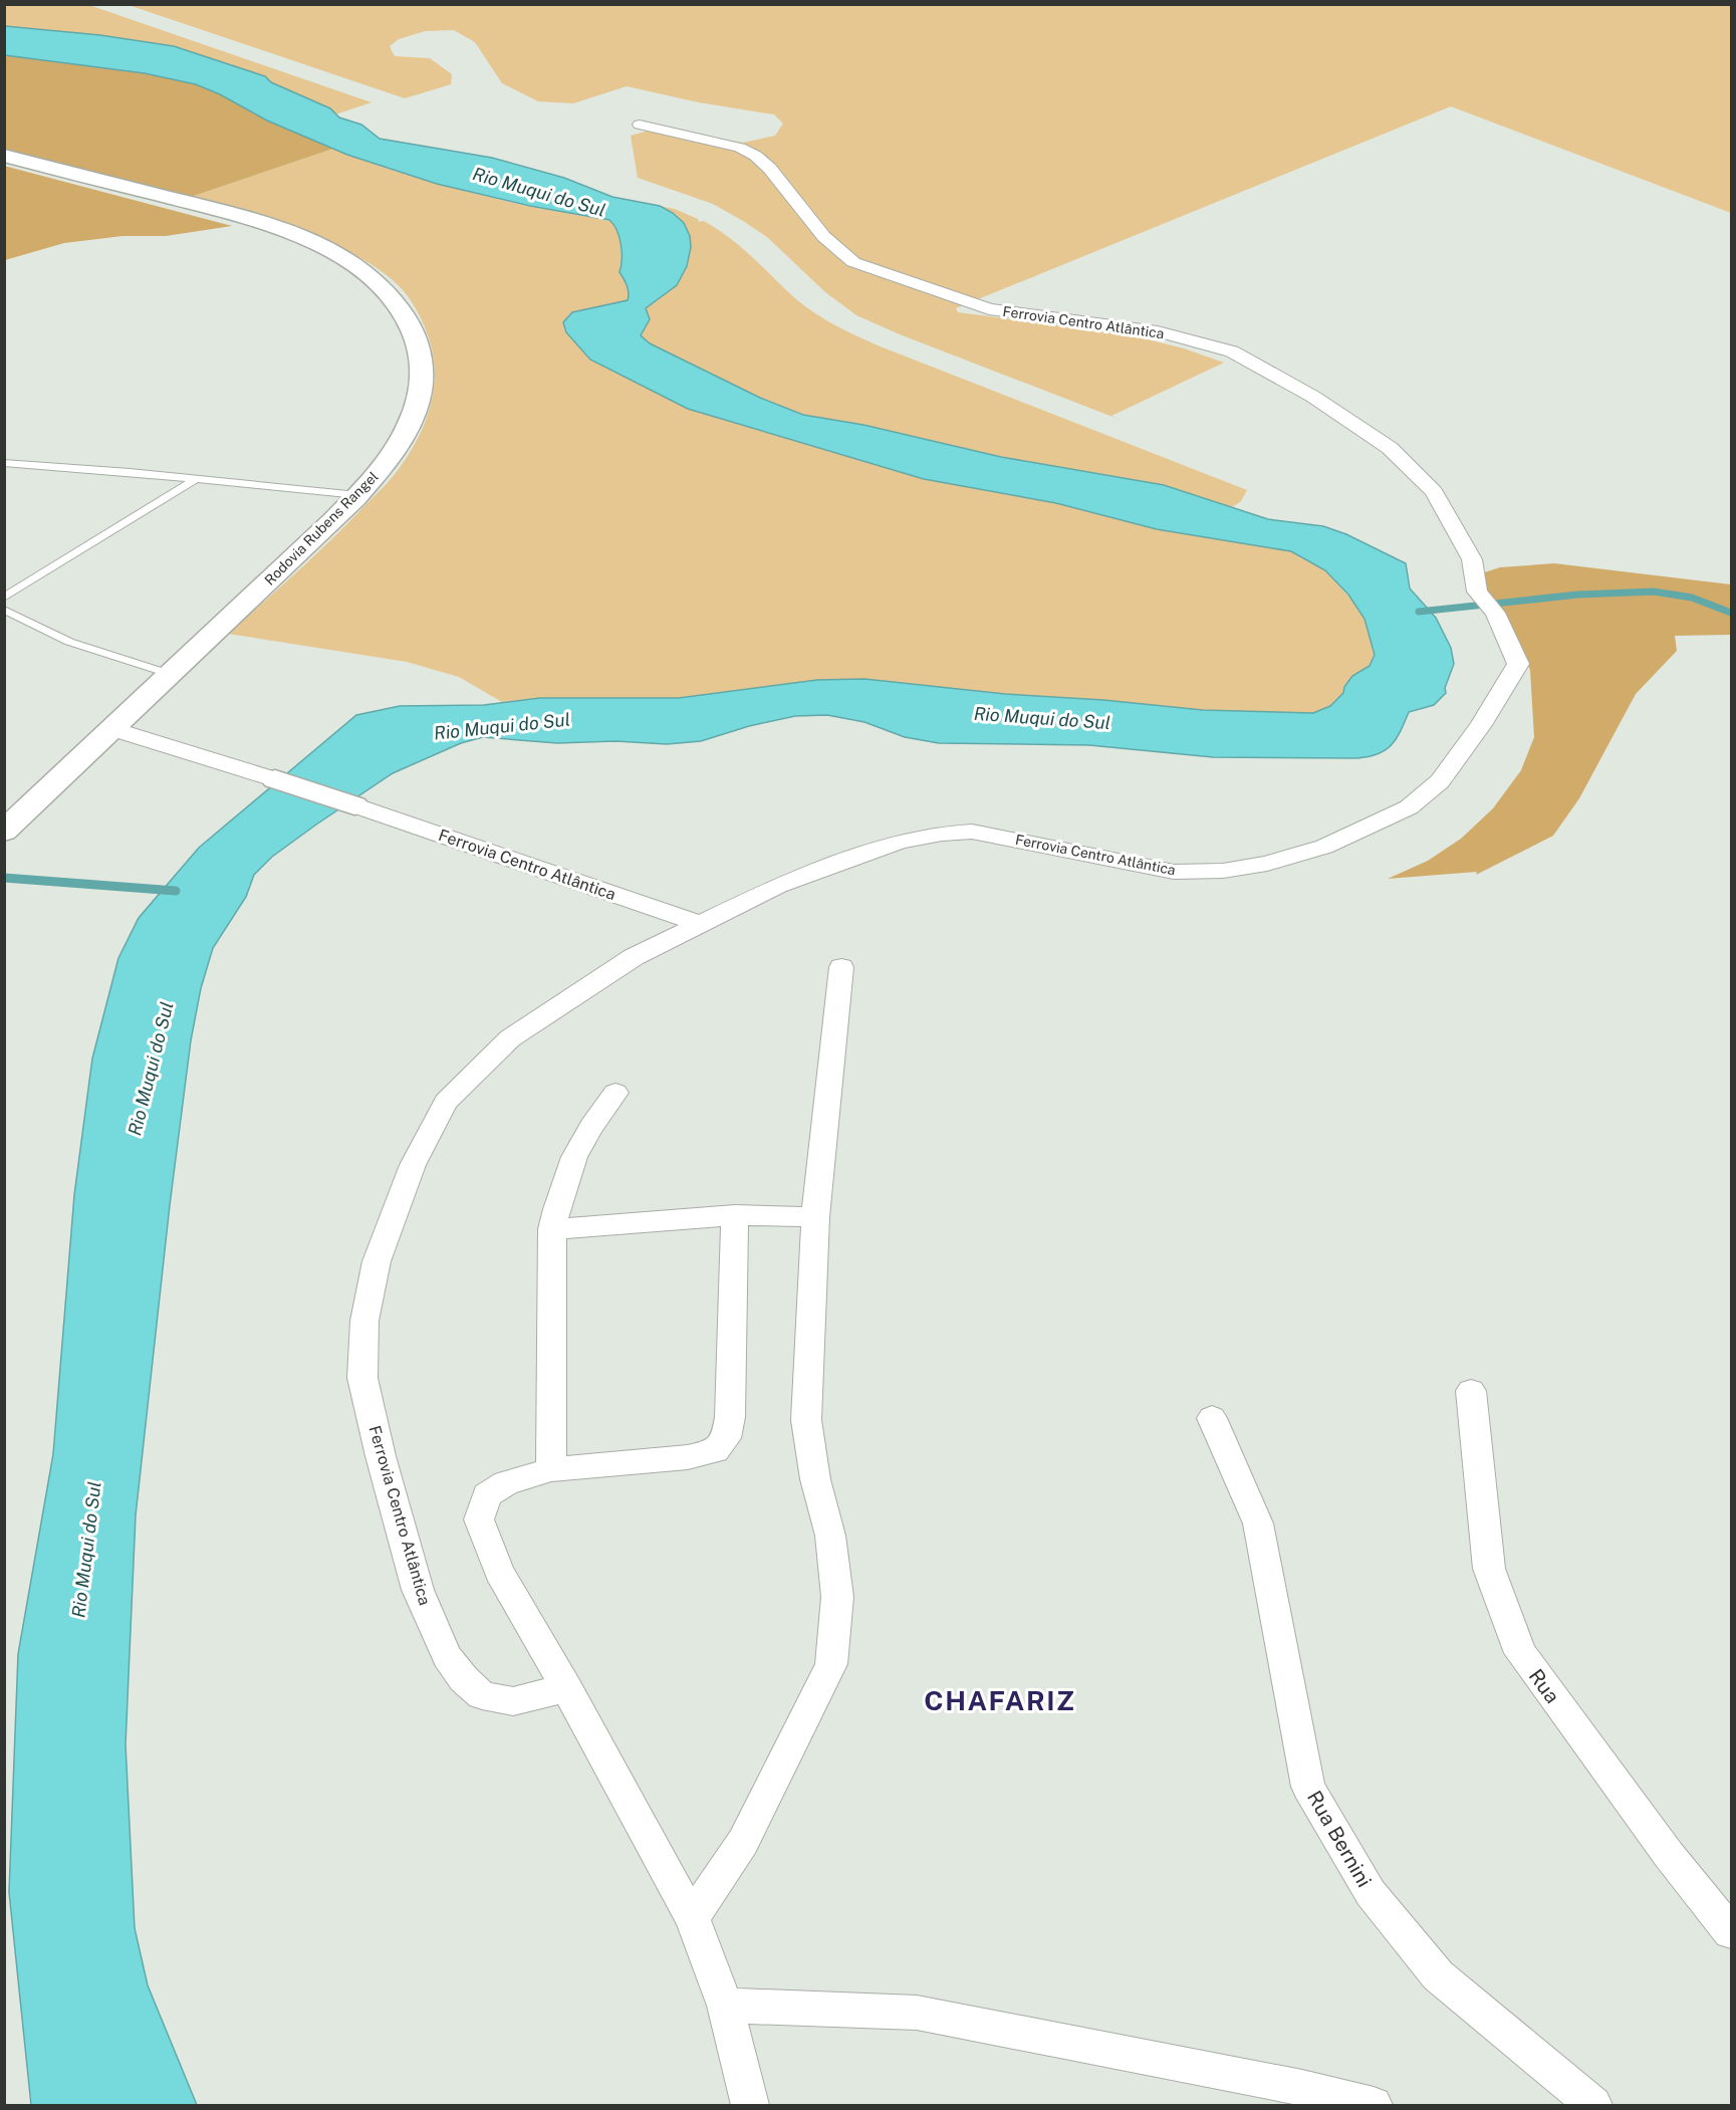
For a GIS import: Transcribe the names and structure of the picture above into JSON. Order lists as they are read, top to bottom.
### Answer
{
  "streets": {
    "main road": ["Rodovia Rubens Rangel"],
    "street": ["Ferrovia Centro Atlântica", "Rua", "Rua Bernini"]
  },
  "districts": ["CHAFARIZ"],
  "water": ["Rio Muqui do Sul"]
}
